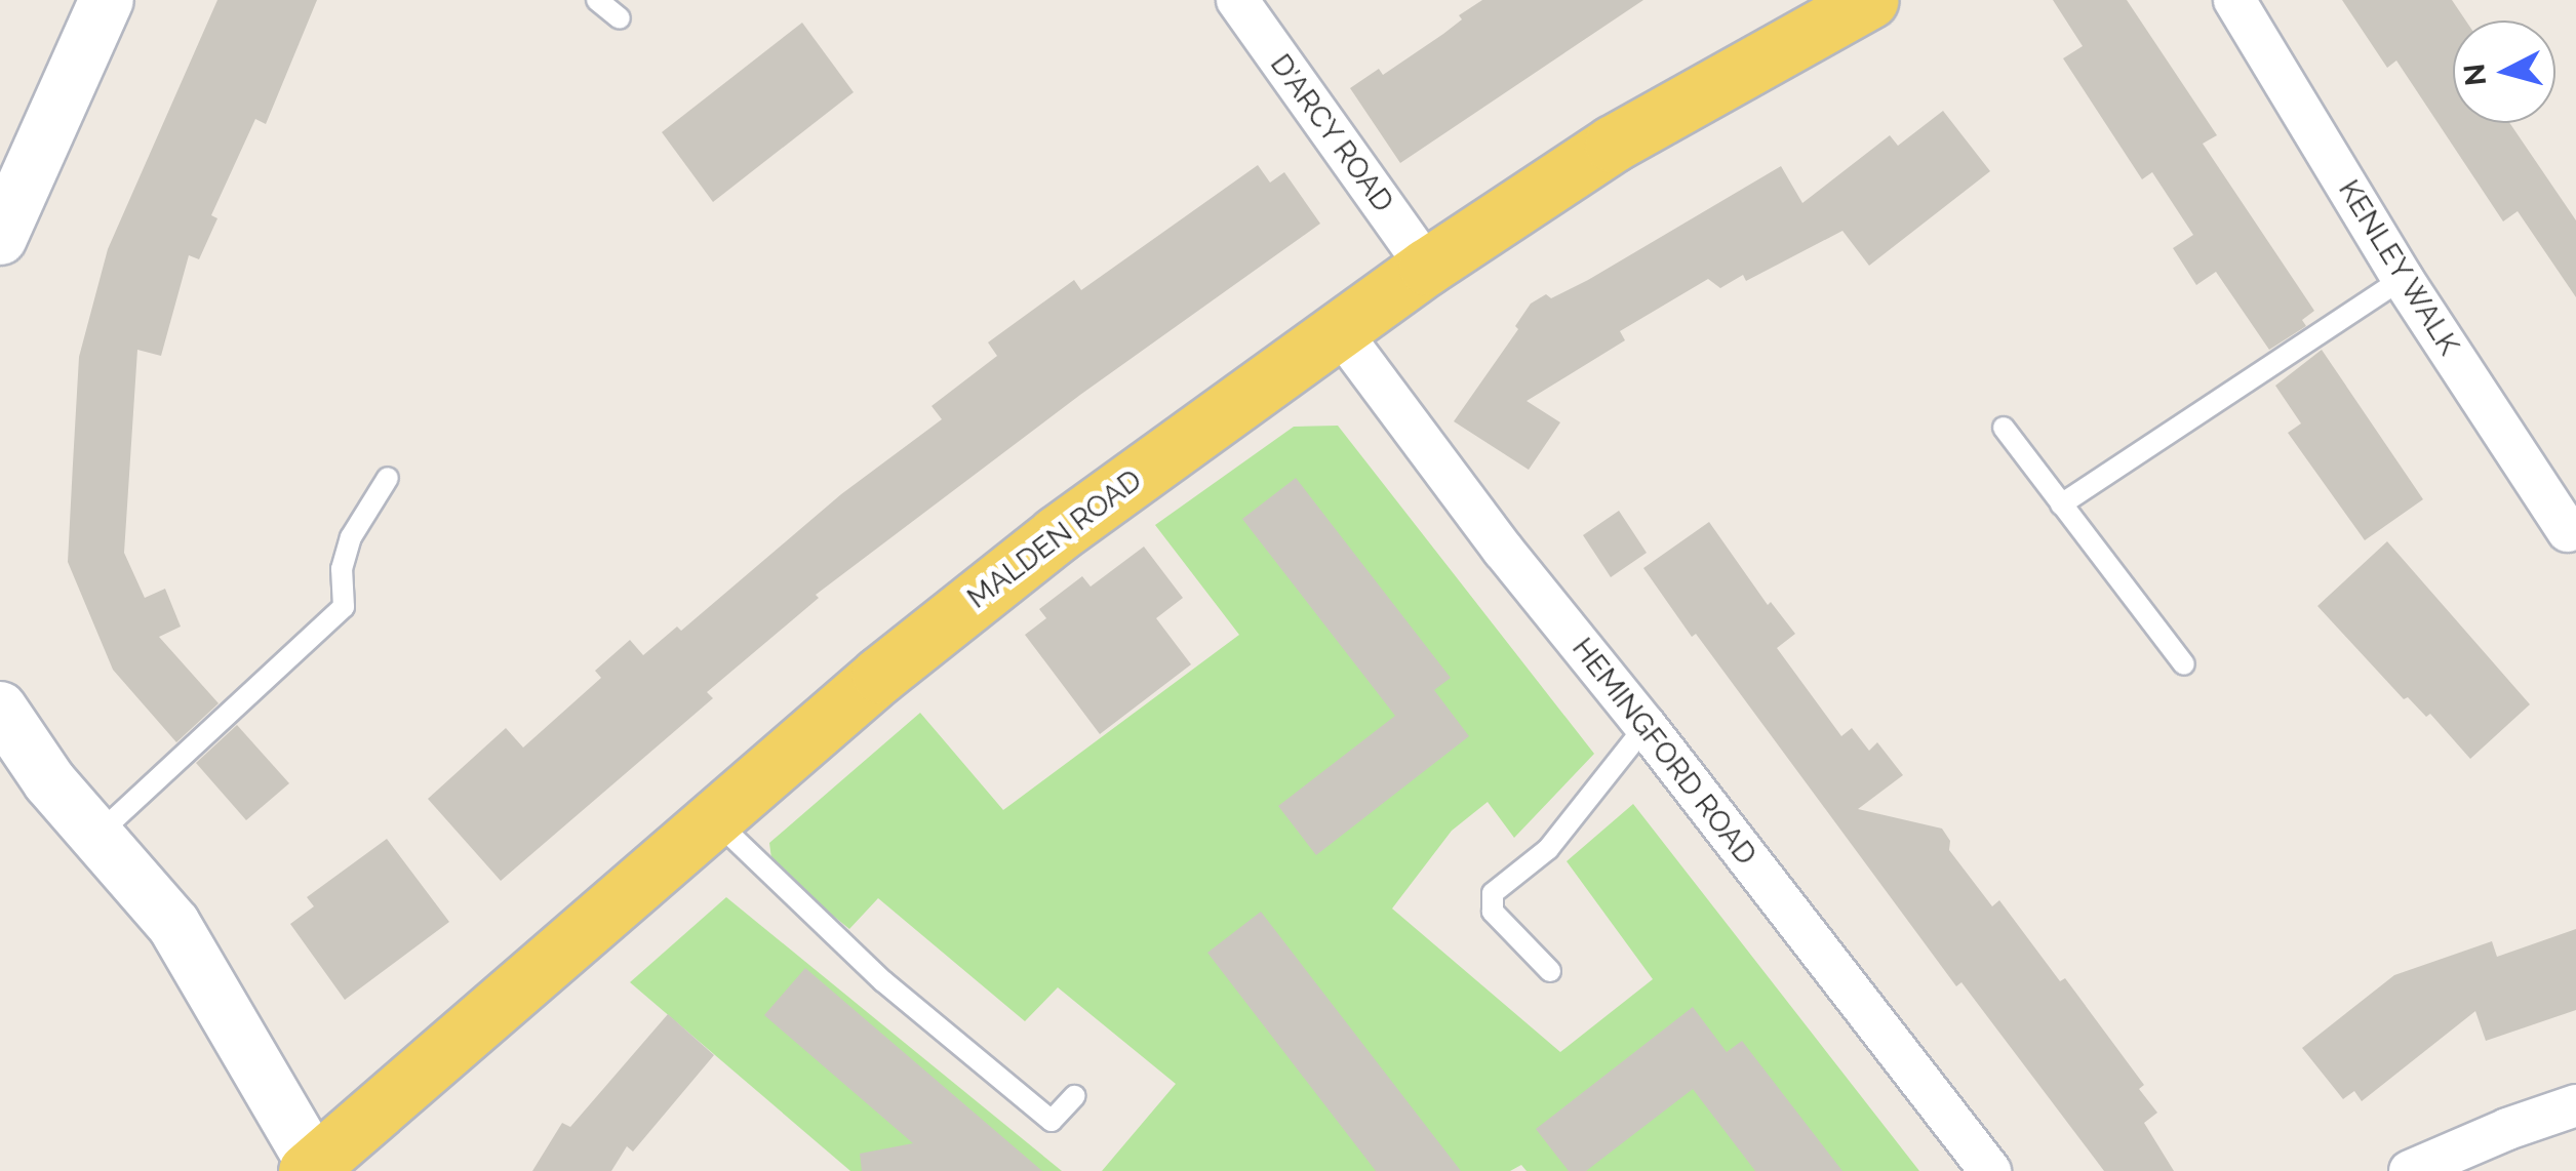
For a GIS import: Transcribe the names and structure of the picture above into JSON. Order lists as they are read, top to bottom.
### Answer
{
  "streets": {
    "main road": ["MALDEN ROAD"],
    "street": ["D'ARCY ROAD", "KENLEY WALK", "HEMINGFORD ROAD"]
  },
  "crossings": [
    ["D'ARCY ROAD", "MALDEN ROAD"],
    ["MALDEN ROAD", "HEMINGFORD ROAD"]
  ],
  "north": "left"
}
